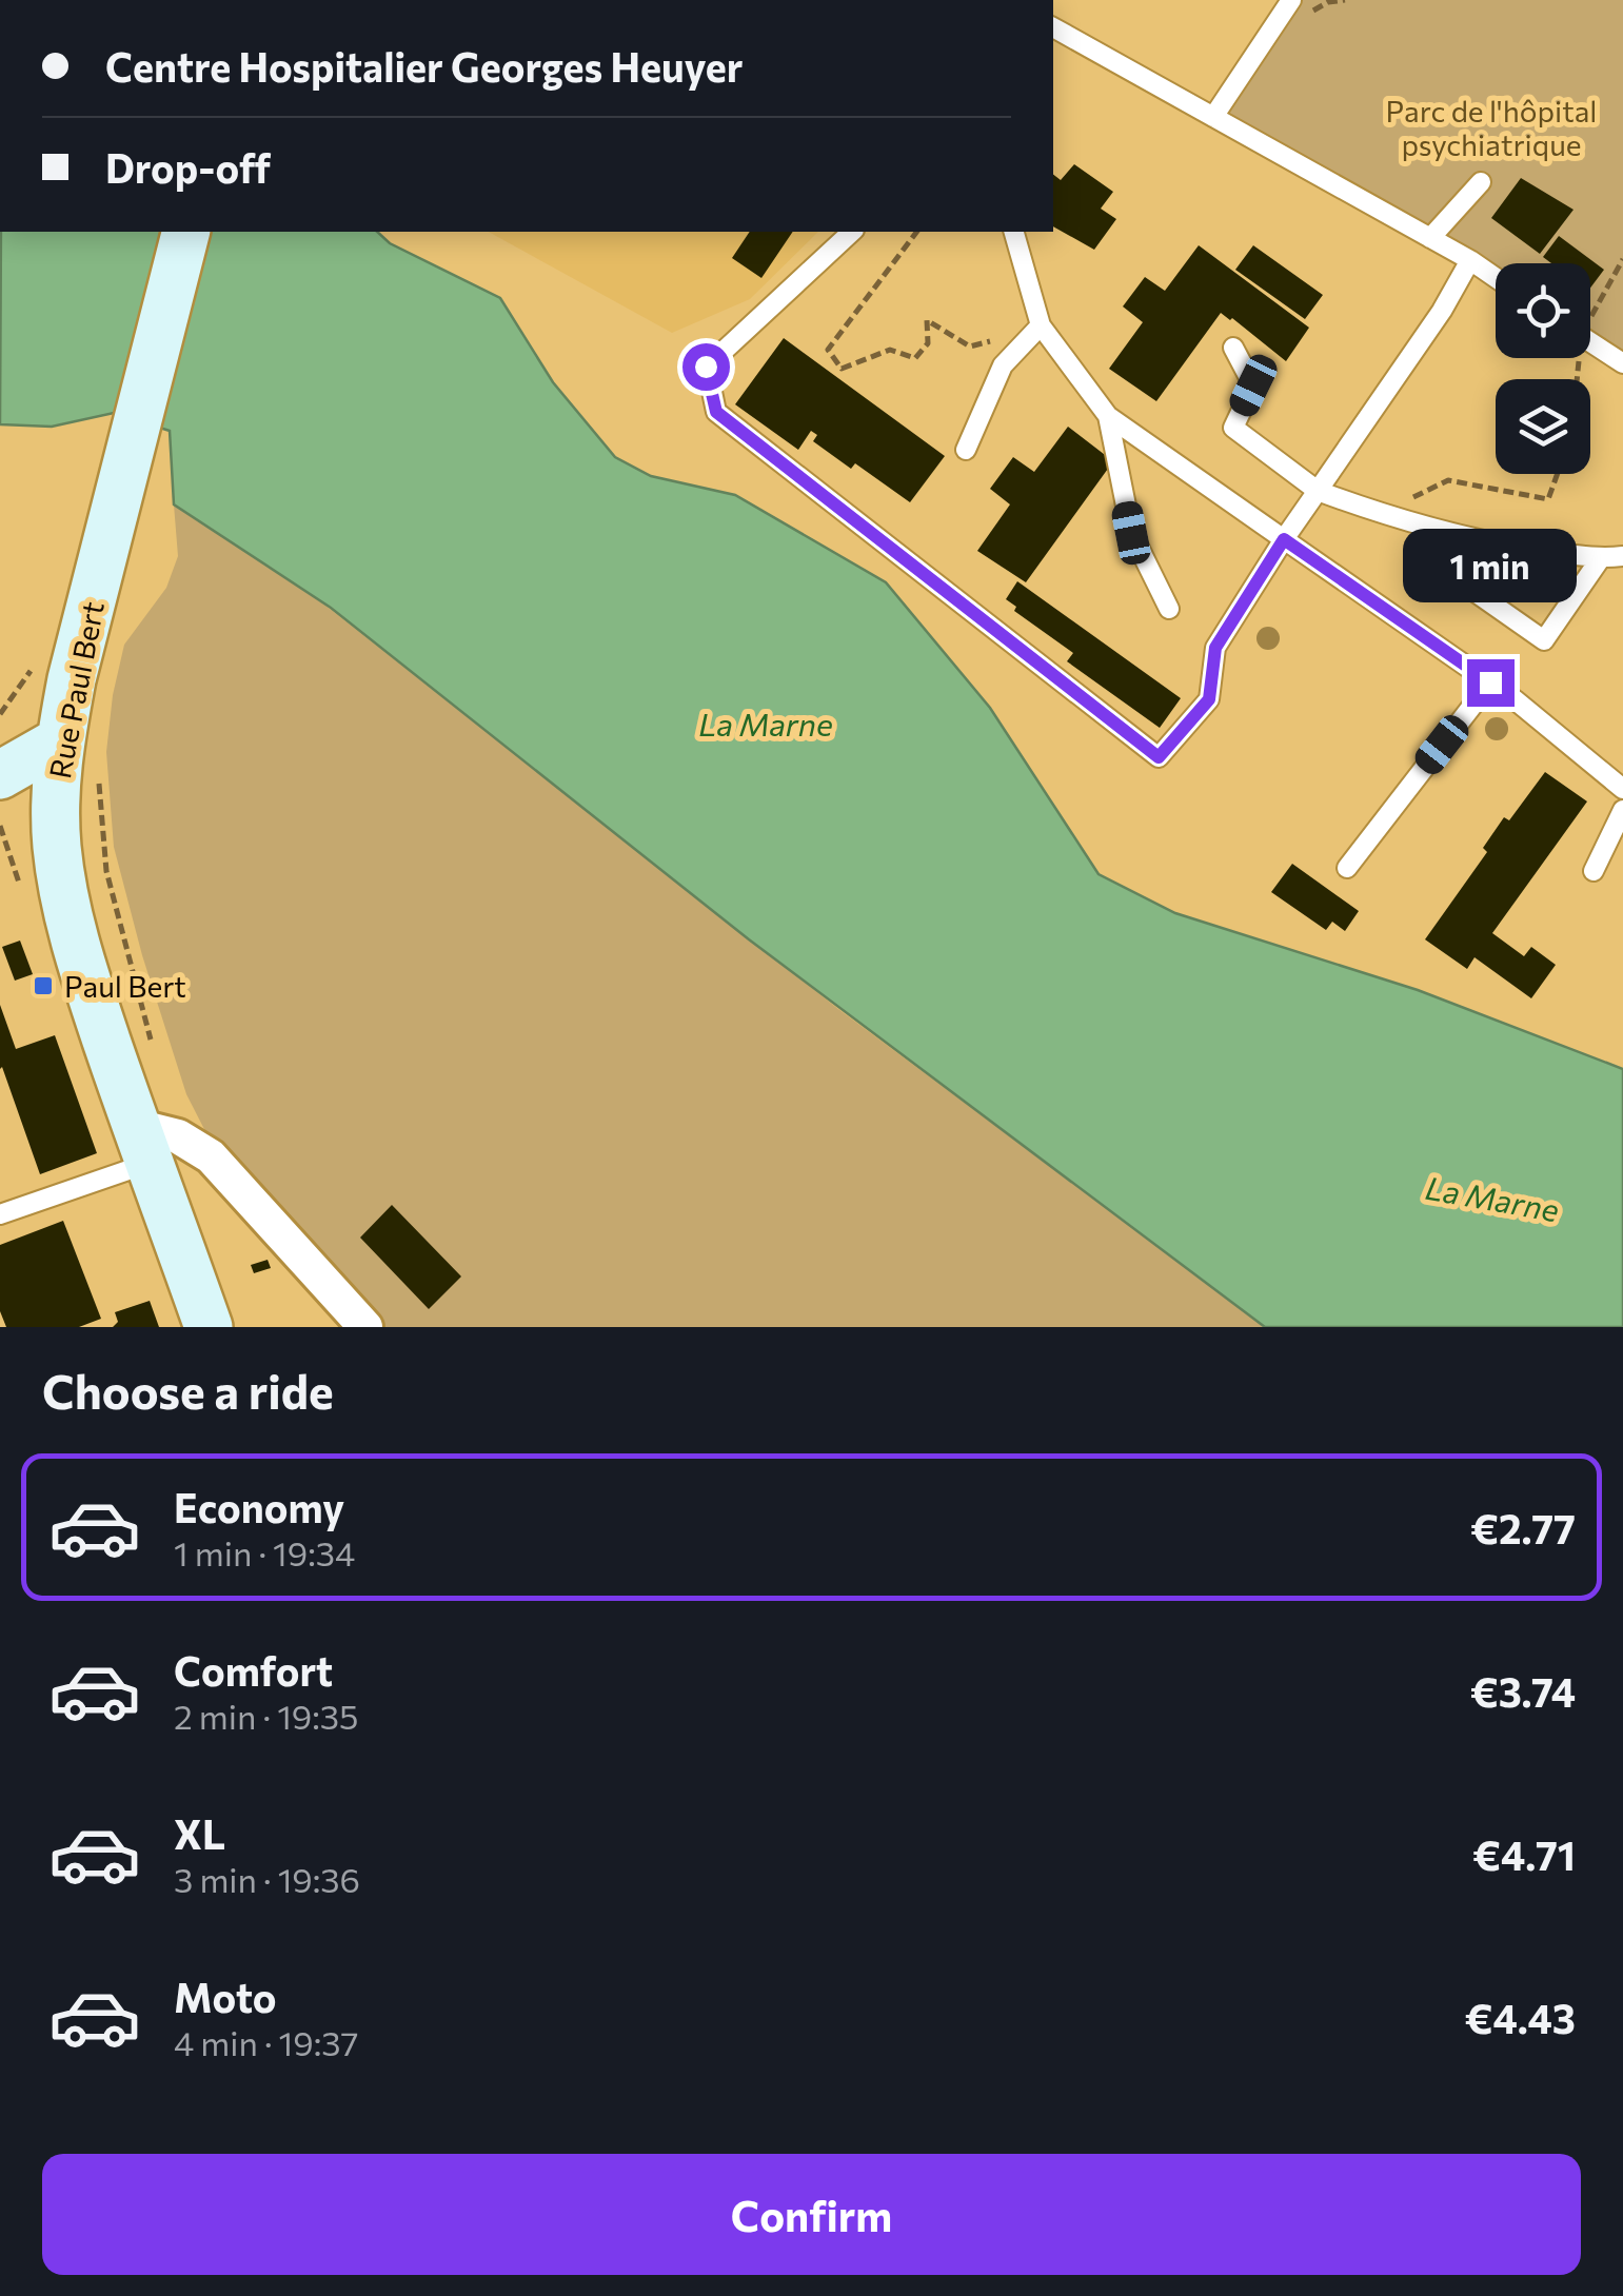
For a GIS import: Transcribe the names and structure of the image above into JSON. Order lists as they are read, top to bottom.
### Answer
{
  "streets": {
    "main road": ["Rue Paul Bert"]
  },
  "water": ["La Marne"],
  "parks": ["Parc de l'hôpital psychiatrique"],
  "places": {
    "transit": ["Paul Bert"]
  },
  "page": {
    "banner": ["Centre Hospitalier Georges Heuyer", "Drop-off"],
    "bubble": "1 min",
    "heading": "Choose a ride",
    "list": [
      {
        "name": "Economy",
        "note": "1 min · 19:34",
        "value": "€2.77"
      },
      {
        "name": "Comfort",
        "note": "2 min · 19:35",
        "value": "€3.74"
      },
      {
        "name": "XL",
        "note": "3 min · 19:36",
        "value": "€4.71"
      },
      {
        "name": "Moto",
        "note": "4 min · 19:37",
        "value": "€4.43"
      }
    ],
    "buttons": "Confirm"
  }
}
